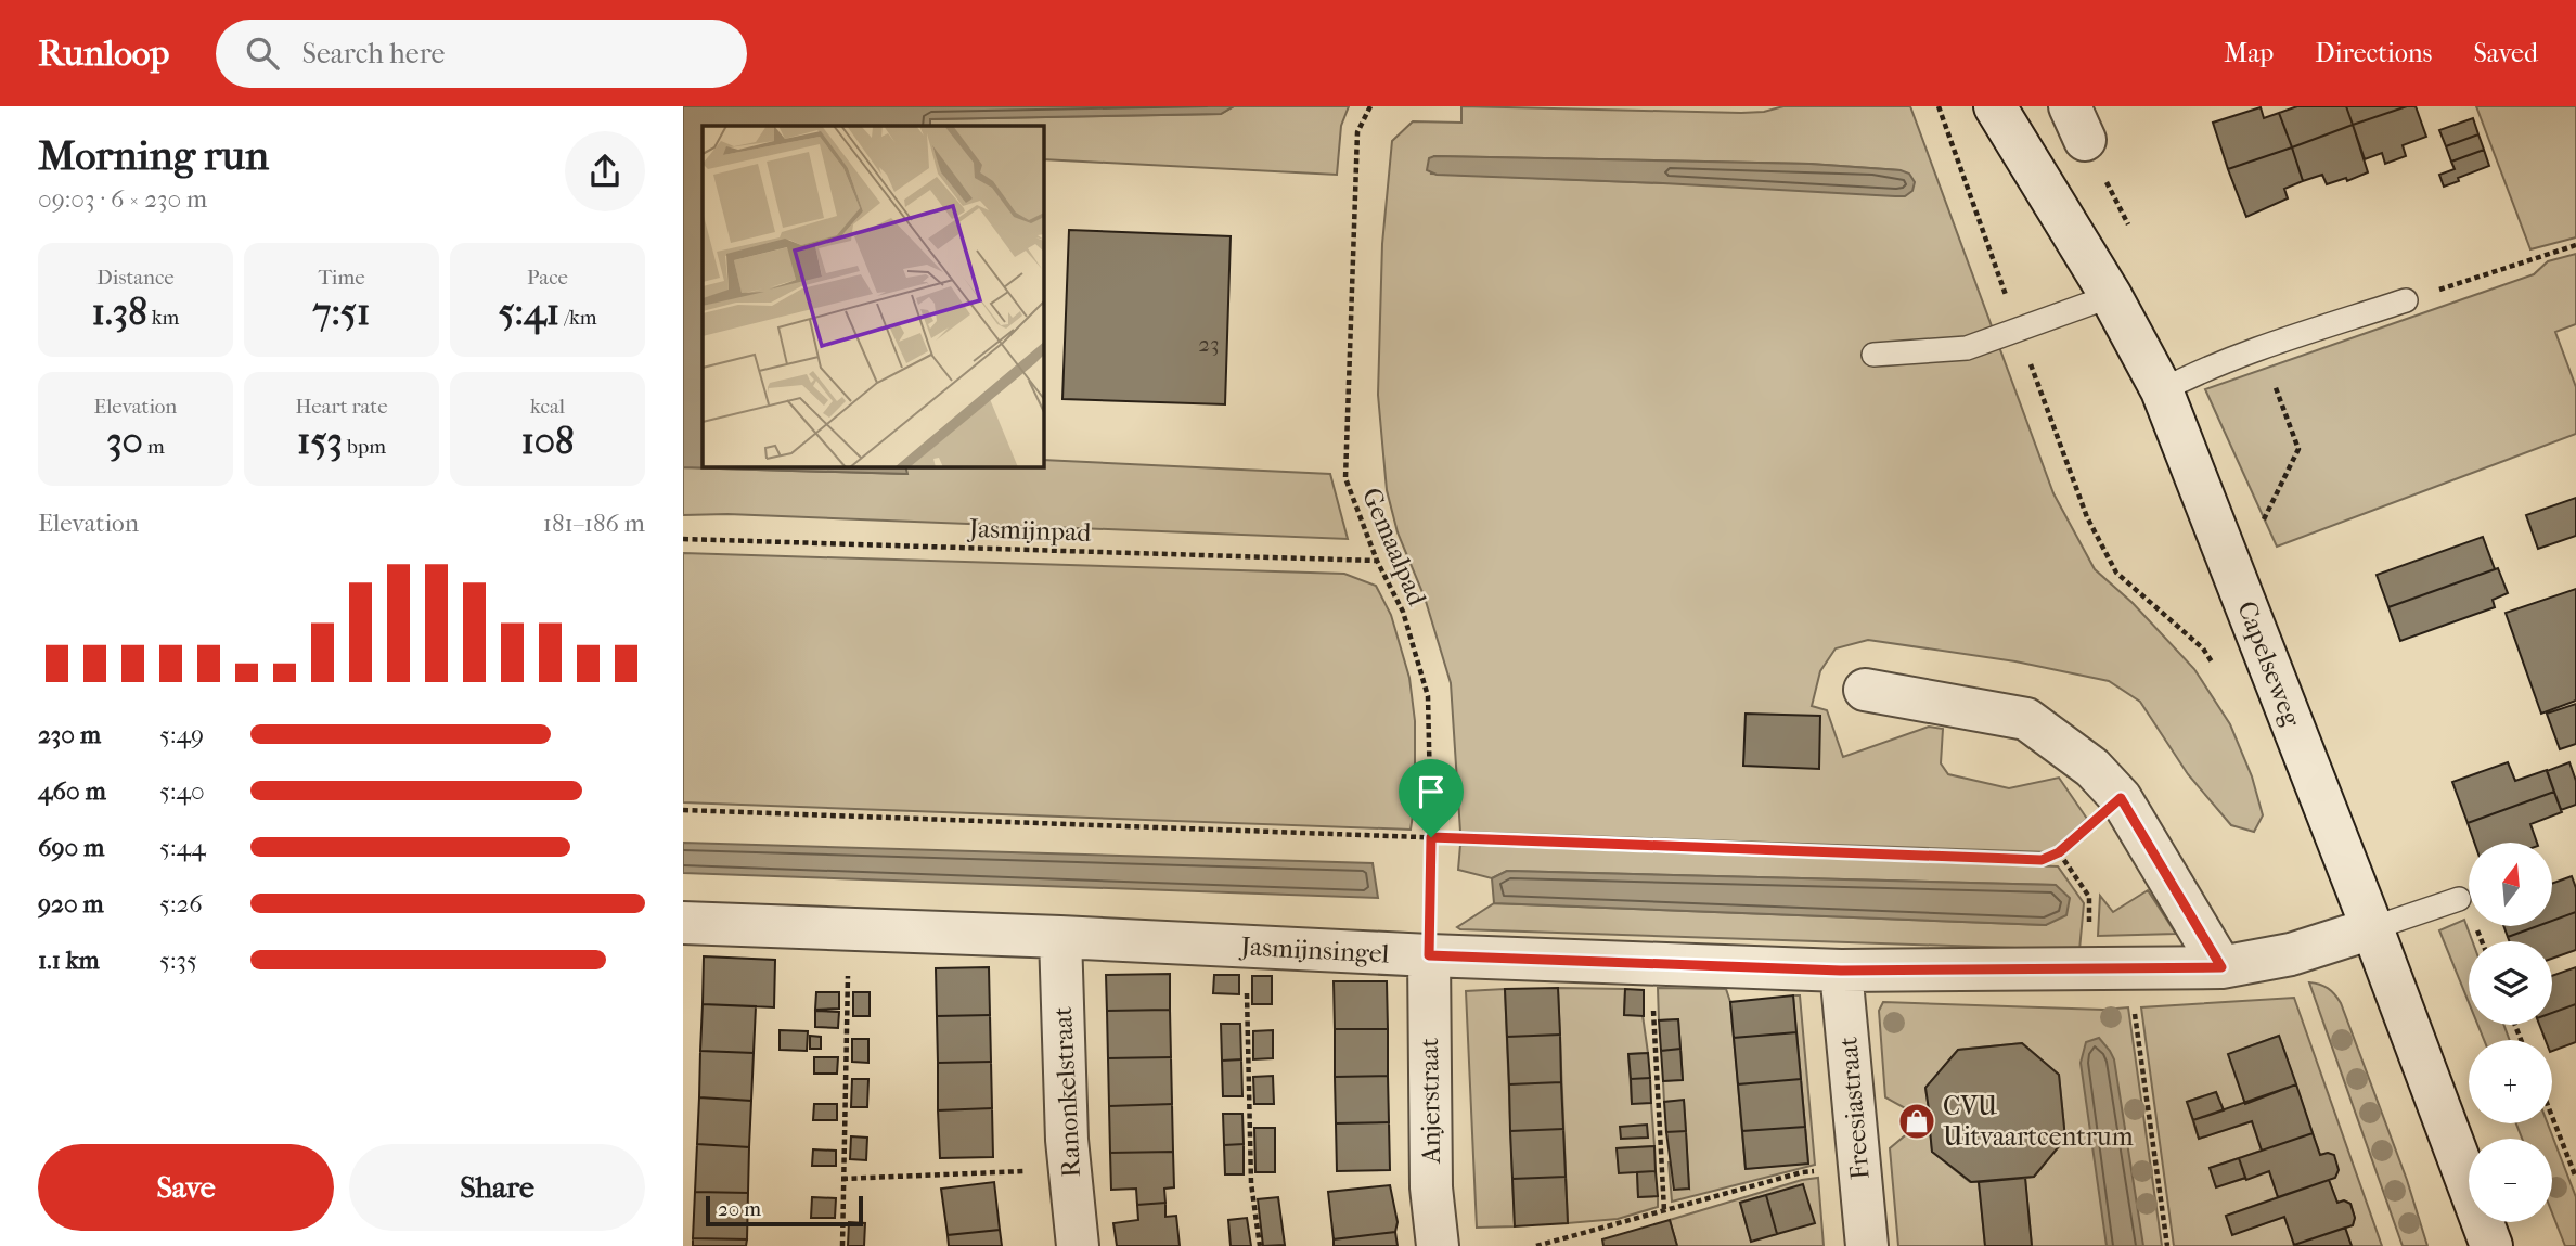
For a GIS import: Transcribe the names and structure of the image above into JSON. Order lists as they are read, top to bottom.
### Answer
{
  "streets": {
    "street": [
      "Capelseweg",
      "Jasmijnsingel",
      "Ranonkelstraat",
      "Anjerstraat",
      "Freesiastraat"
    ],
    "path": ["Jasmijnpad", "Gemaalpad"]
  },
  "crossings": [
    ["Jasmijnpad", "Gemaalpad"],
    ["Gemaalpad", "Jasmijnsingel"],
    ["Gemaalpad", "Anjerstraat"],
    ["Capelseweg", "Jasmijnsingel"],
    ["Jasmijnsingel", "Ranonkelstraat"],
    ["Jasmijnsingel", "Anjerstraat"],
    ["Jasmijnsingel", "Freesiastraat"]
  ],
  "places": {
    "shop": ["CVU Uitvaartcentrum"]
  },
  "house_numbers": ["23"],
  "scale_bar": "20 m",
  "north": "top",
  "page": {
    "header": "Runloop",
    "search": "Search here",
    "nav": ["Map", "Directions", "Saved"],
    "heading": ["Morning run", "09:03 · 6 × 230 m"],
    "stats": [
      ["Distance", "1.38 km"],
      ["Time", "7:51"],
      ["Pace", "5:41 /km"],
      ["Elevation", "30 m"],
      ["Heart rate", "153 bpm"],
      ["kcal", "108"]
    ],
    "chart": ["Elevation", "181–186 m"],
    "list": [
      {
        "name": "230 m",
        "note": "5:49"
      },
      {
        "name": "460 m",
        "note": "5:40"
      },
      {
        "name": "690 m",
        "note": "5:44"
      },
      {
        "name": "920 m",
        "note": "5:26"
      },
      {
        "name": "1.1 km",
        "note": "5:35"
      }
    ],
    "map_buttons": ["+", "−"],
    "buttons": ["Save", "Share"],
    "scale": "20 m"
  }
}
